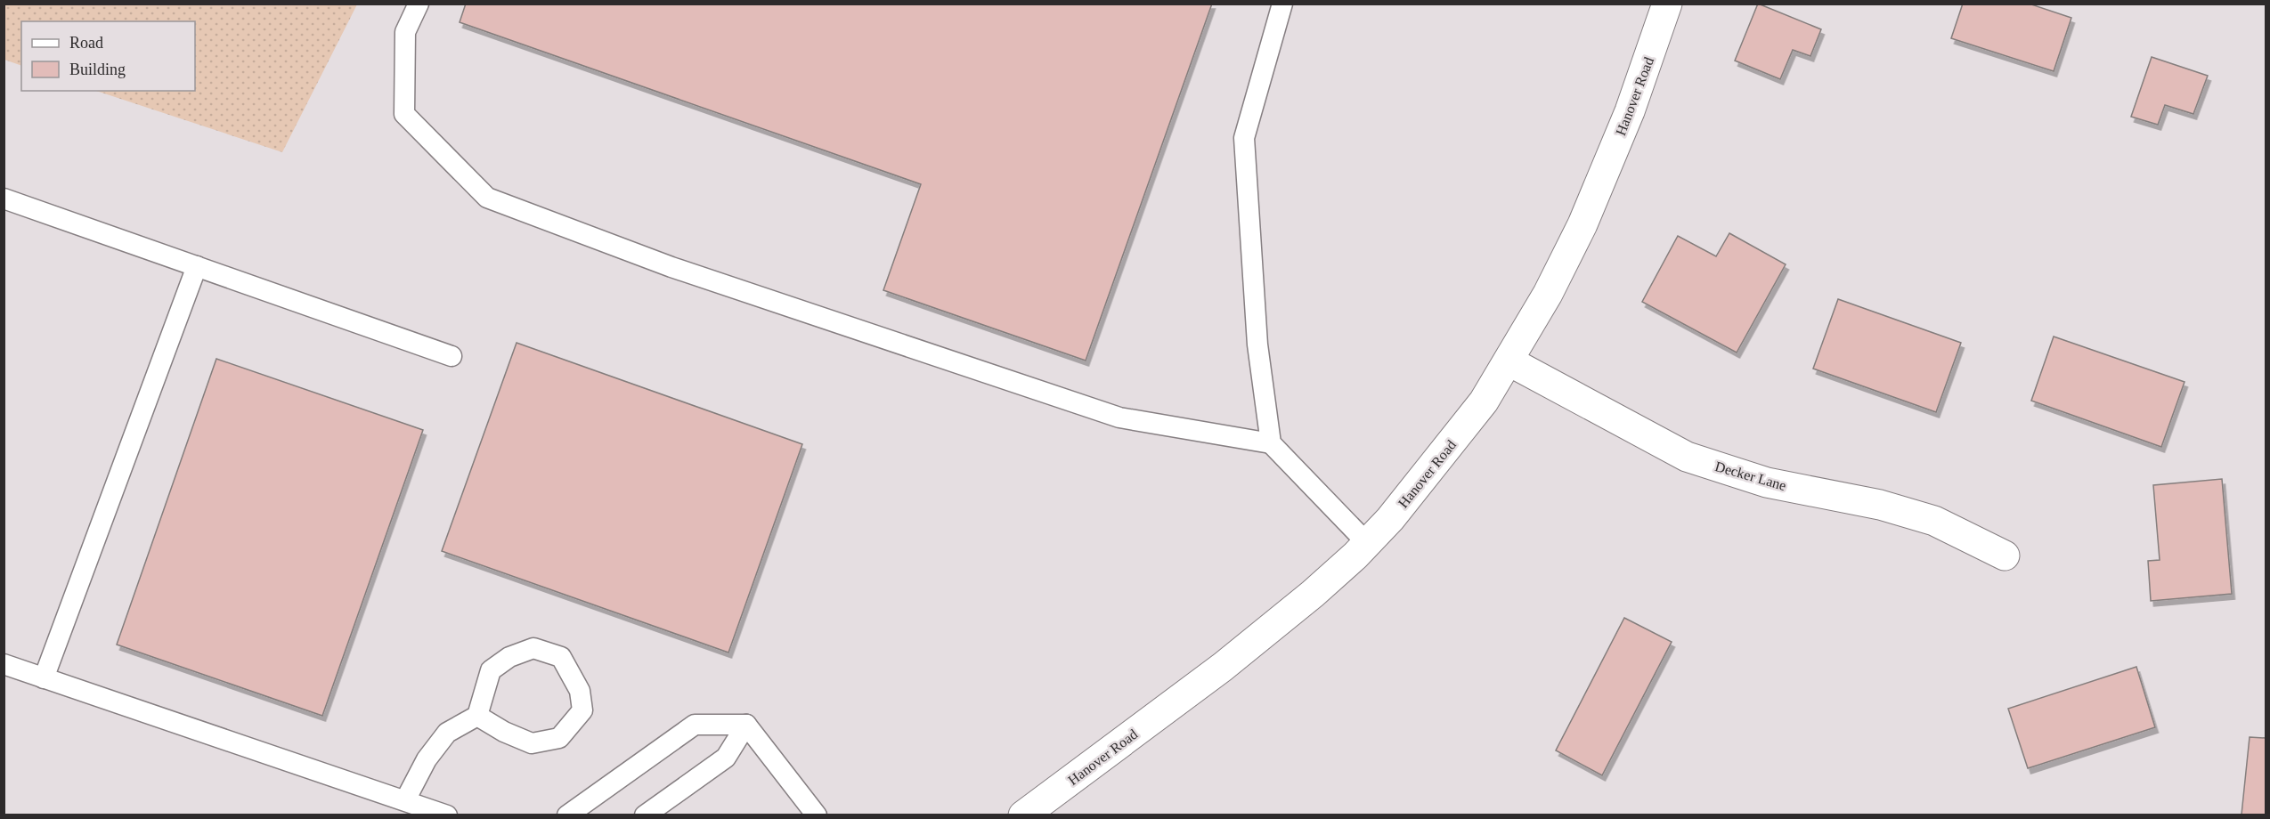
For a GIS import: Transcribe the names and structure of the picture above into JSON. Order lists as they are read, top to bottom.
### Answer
{
  "streets": {
    "street": ["Hanover Road", "Decker Lane"]
  },
  "crossings": [
    ["Hanover Road", "Decker Lane"]
  ],
  "legend": ["Road", "Building"]
}
